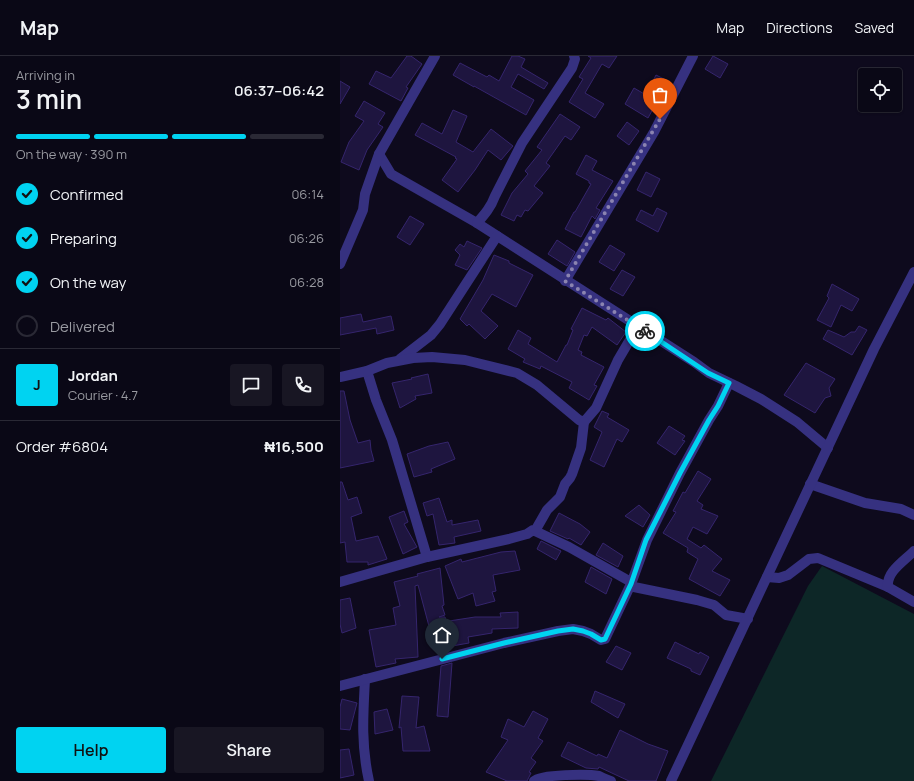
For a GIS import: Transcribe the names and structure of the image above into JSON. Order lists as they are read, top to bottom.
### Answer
{
  "page": {
    "header": "Map",
    "nav": ["Map", "Directions", "Saved"],
    "heading": ["3 min", "Arriving in", "06:37–06:42"],
    "panel": [
      "Jordan",
      "Courier · 4.7",
      "Order #6804",
      "₦16,500"
    ],
    "bar": "On the way · 390 m",
    "list": [
      ["Confirmed", "06:14"],
      ["Preparing", "06:26"],
      ["On the way", "06:28"],
      "Delivered"
    ],
    "round": "J",
    "buttons": ["Help", "Share"]
  }
}
